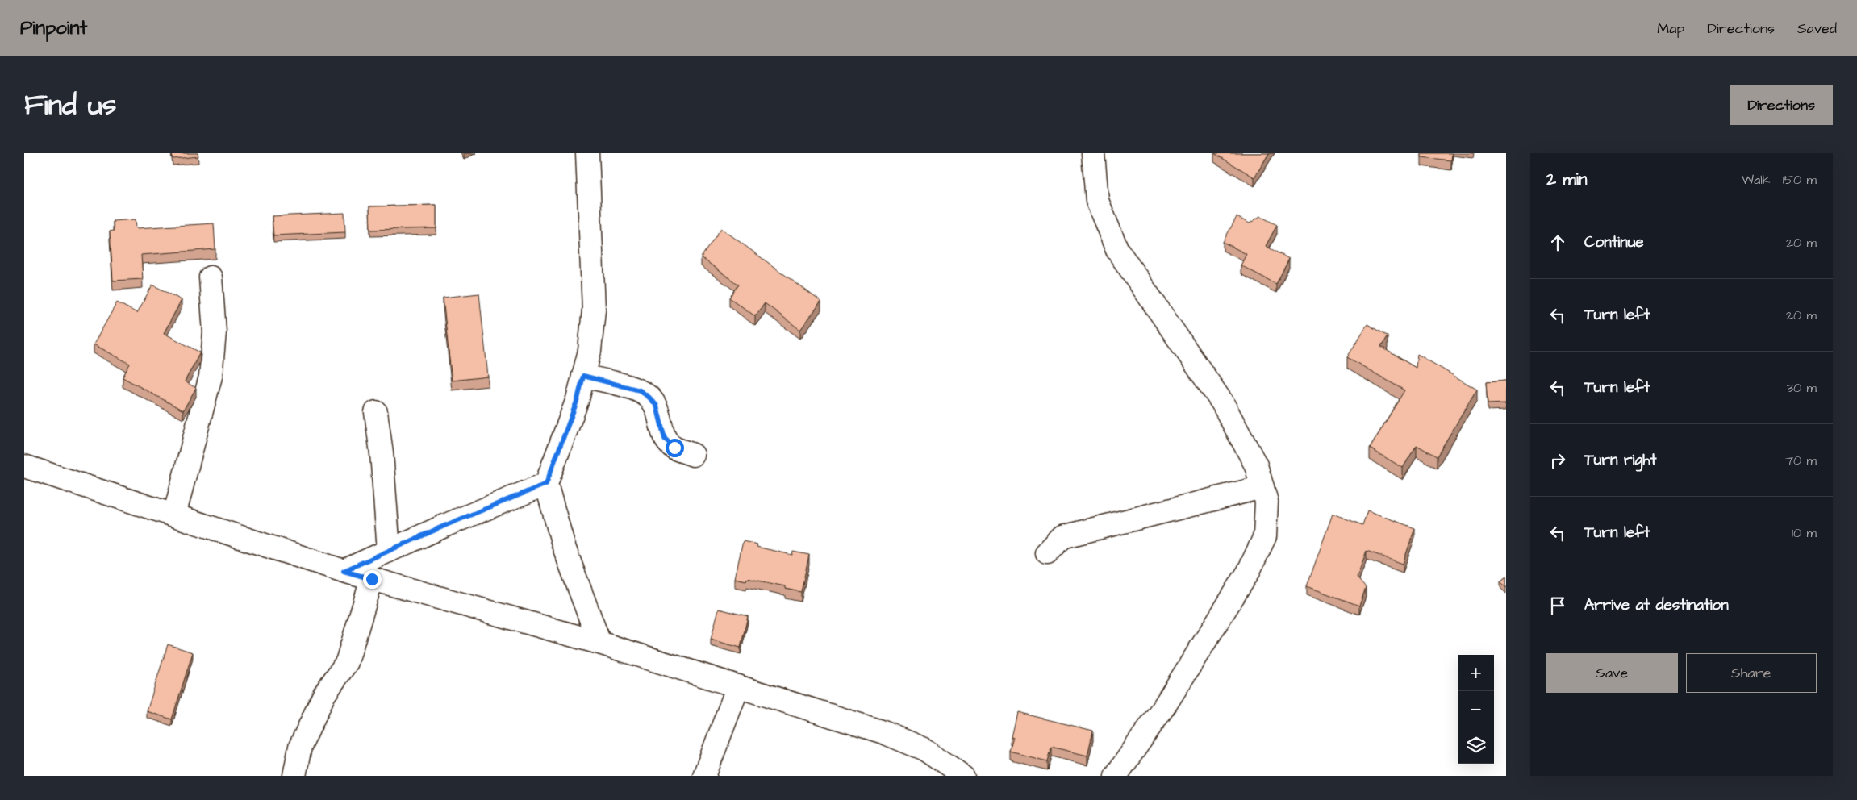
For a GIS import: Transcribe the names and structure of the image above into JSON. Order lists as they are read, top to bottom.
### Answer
{
  "page": {
    "header": "Pinpoint",
    "nav": ["Map", "Directions", "Saved"],
    "title": "Find us",
    "buttons": [
      "Directions",
      ["Save", "Share"]
    ],
    "heading": ["2 min", "Walk · 150 m"],
    "list": [
      ["Continue", "20 m"],
      ["Turn left", "20 m"],
      ["Turn left", "30 m"],
      ["Turn right", "70 m"],
      ["Turn left", "10 m"],
      "Arrive at destination"
    ],
    "map_buttons": ["+", "−"]
  }
}
